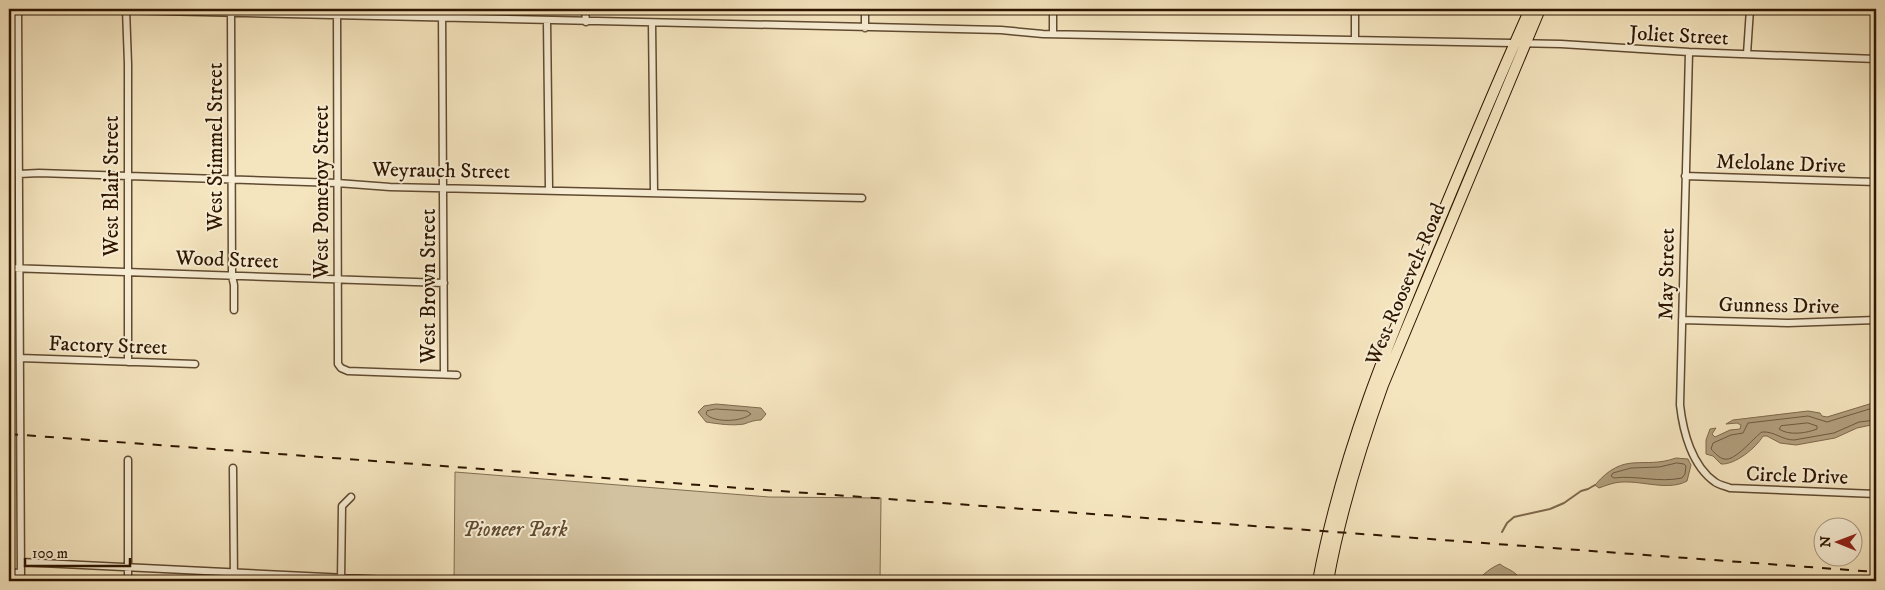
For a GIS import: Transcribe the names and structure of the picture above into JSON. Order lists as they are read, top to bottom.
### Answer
{
  "streets": {
    "main road": ["West Roosevelt Road"],
    "street": [
      "Joliet Street",
      "West Stimmel Street",
      "Melolane Drive",
      "Weyrauch Street",
      "West Blair Street",
      "West Pomeroy Street",
      "Wood Street",
      "May Street",
      "West Brown Street",
      "Gunness Drive",
      "Factory Street",
      "Circle Drive"
    ]
  },
  "crossings": [
    ["Joliet Street", "West Stimmel Street"],
    ["Joliet Street", "West Blair Street"],
    ["Joliet Street", "West Pomeroy Street"],
    ["Joliet Street", "May Street"],
    ["Joliet Street", "West Roosevelt Road"],
    ["Joliet Street", "West Brown Street"],
    ["West Stimmel Street", "Weyrauch Street"],
    ["West Stimmel Street", "Wood Street"],
    ["Melolane Drive", "May Street"],
    ["Weyrauch Street", "West Blair Street"],
    ["Weyrauch Street", "West Pomeroy Street"],
    ["Weyrauch Street", "West Brown Street"],
    ["West Blair Street", "Wood Street"],
    ["West Blair Street", "Factory Street"],
    ["West Pomeroy Street", "Wood Street"],
    ["West Pomeroy Street", "West Brown Street"],
    ["Wood Street", "West Brown Street"],
    ["May Street", "Gunness Drive"],
    ["May Street", "Circle Drive"]
  ],
  "parks": ["Pioneer Park"],
  "scale_bar": "100 m",
  "north": "left"
}
